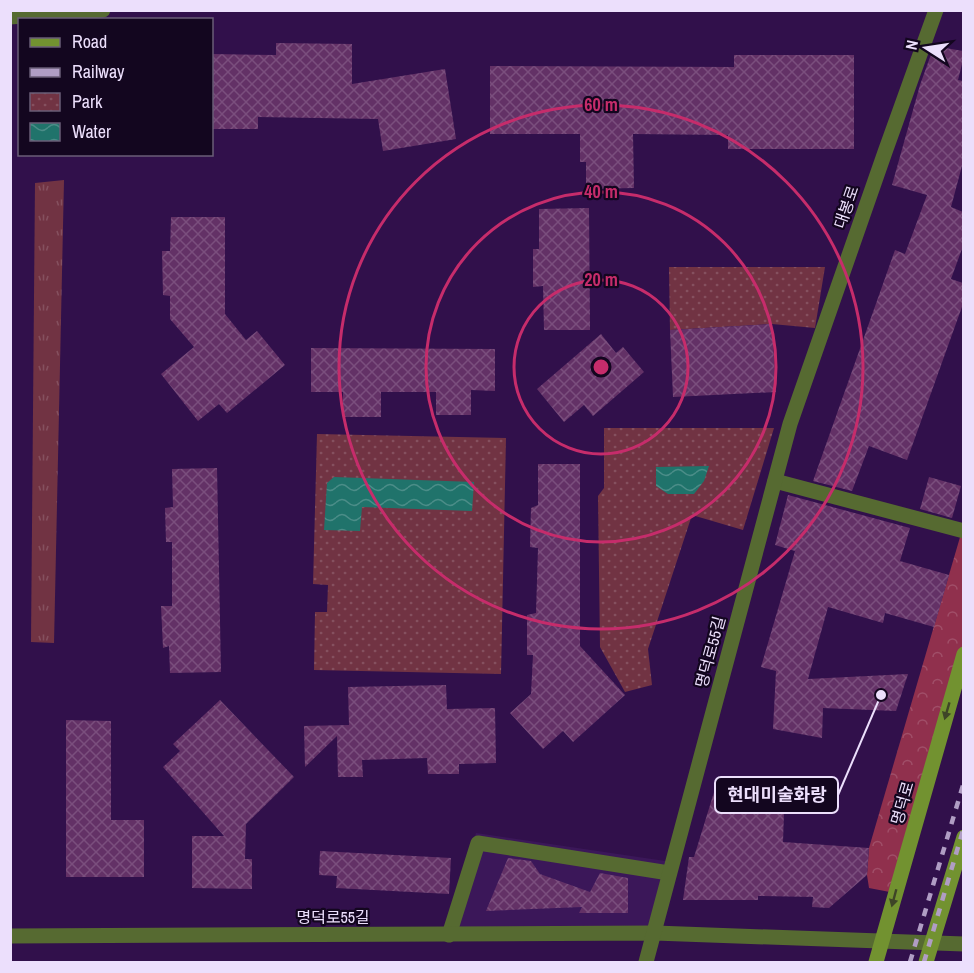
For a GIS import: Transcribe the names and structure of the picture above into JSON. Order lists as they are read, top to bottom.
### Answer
{
  "streets": {
    "main road": ["명덕로"],
    "street": ["대봉로", "명덕로55길"]
  },
  "crossings": [
    ["대봉로", "명덕로55길"],
    ["명덕로55길", "명덕로"]
  ],
  "places": ["현대미술화랑"],
  "legend": [
    "Road",
    "Railway",
    "Park",
    "Water"
  ],
  "north": "left",
  "rings": ["60 m", "40 m", "20 m"]
}
